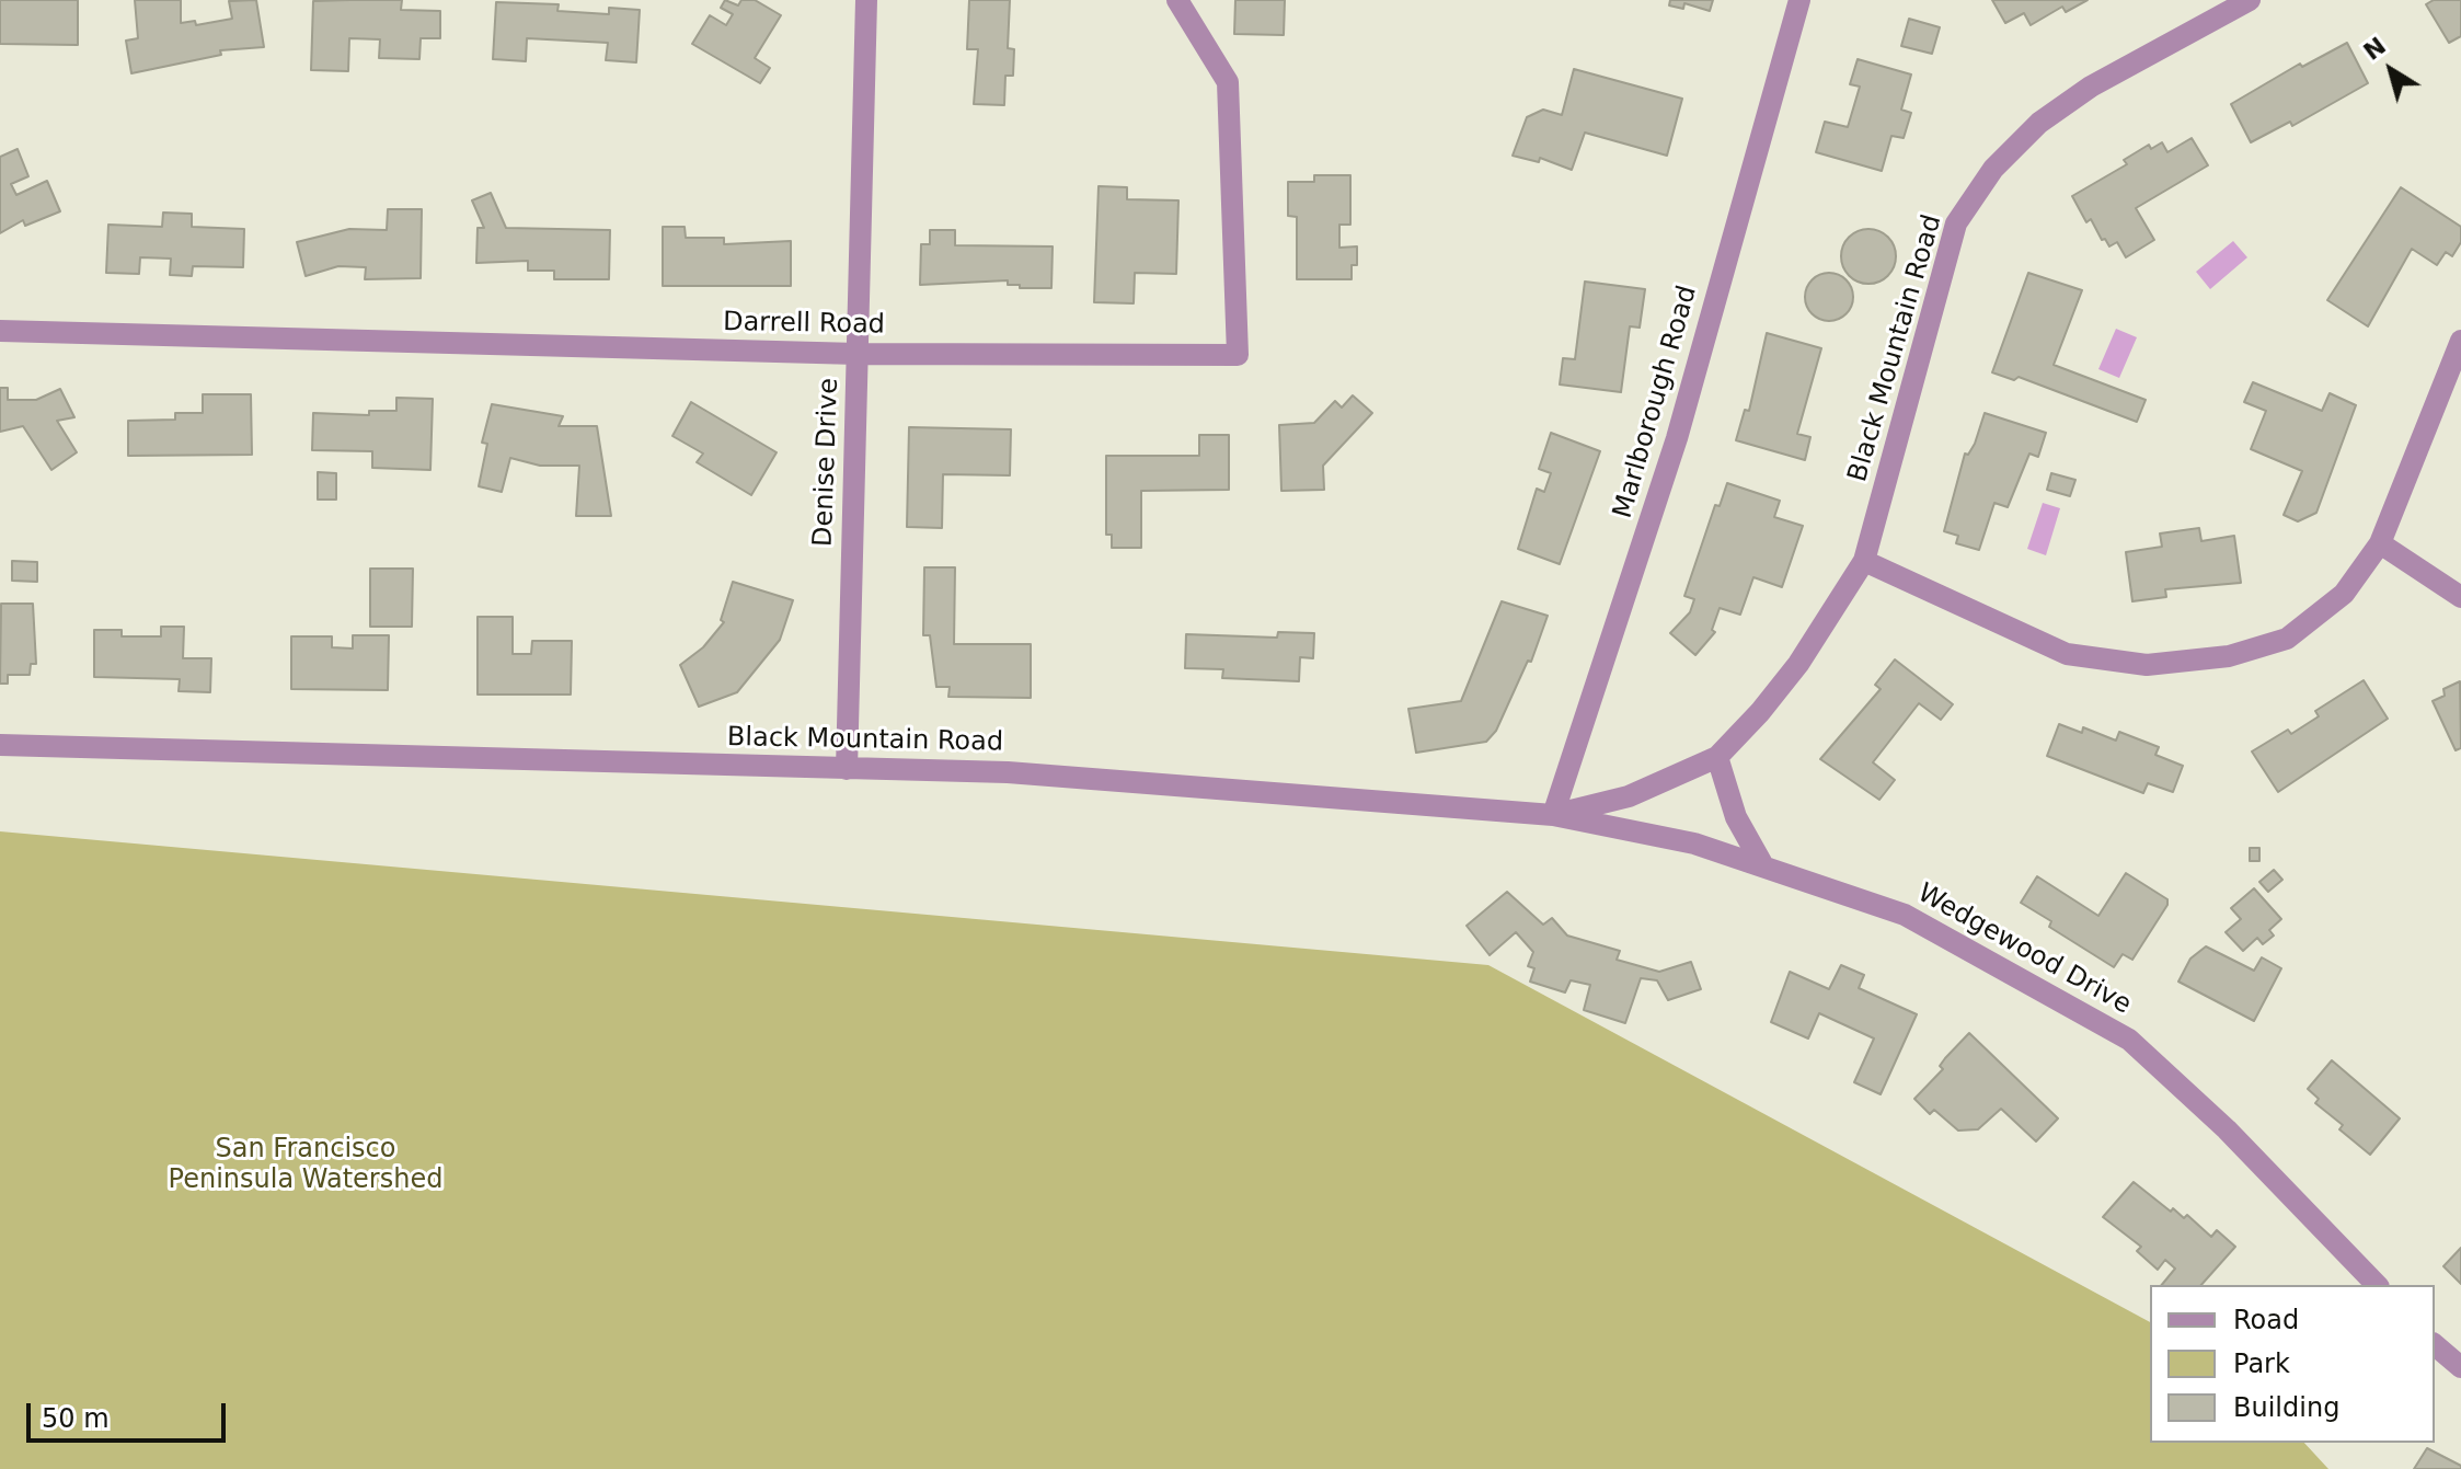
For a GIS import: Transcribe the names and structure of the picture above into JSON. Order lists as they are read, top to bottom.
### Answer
{
  "streets": {
    "street": [
      "Darrell Road",
      "Black Mountain Road",
      "Marlborough Road",
      "Denise Drive",
      "Wedgewood Drive"
    ]
  },
  "crossings": [
    ["Darrell Road", "Denise Drive"],
    ["Black Mountain Road", "Marlborough Road"],
    ["Black Mountain Road", "Denise Drive"],
    ["Black Mountain Road", "Wedgewood Drive"],
    ["Marlborough Road", "Wedgewood Drive"]
  ],
  "parks": ["San Francisco Peninsula Watershed"],
  "legend": ["Road", "Park", "Building"],
  "scale_bar": "50 m",
  "north": "top left"
}
